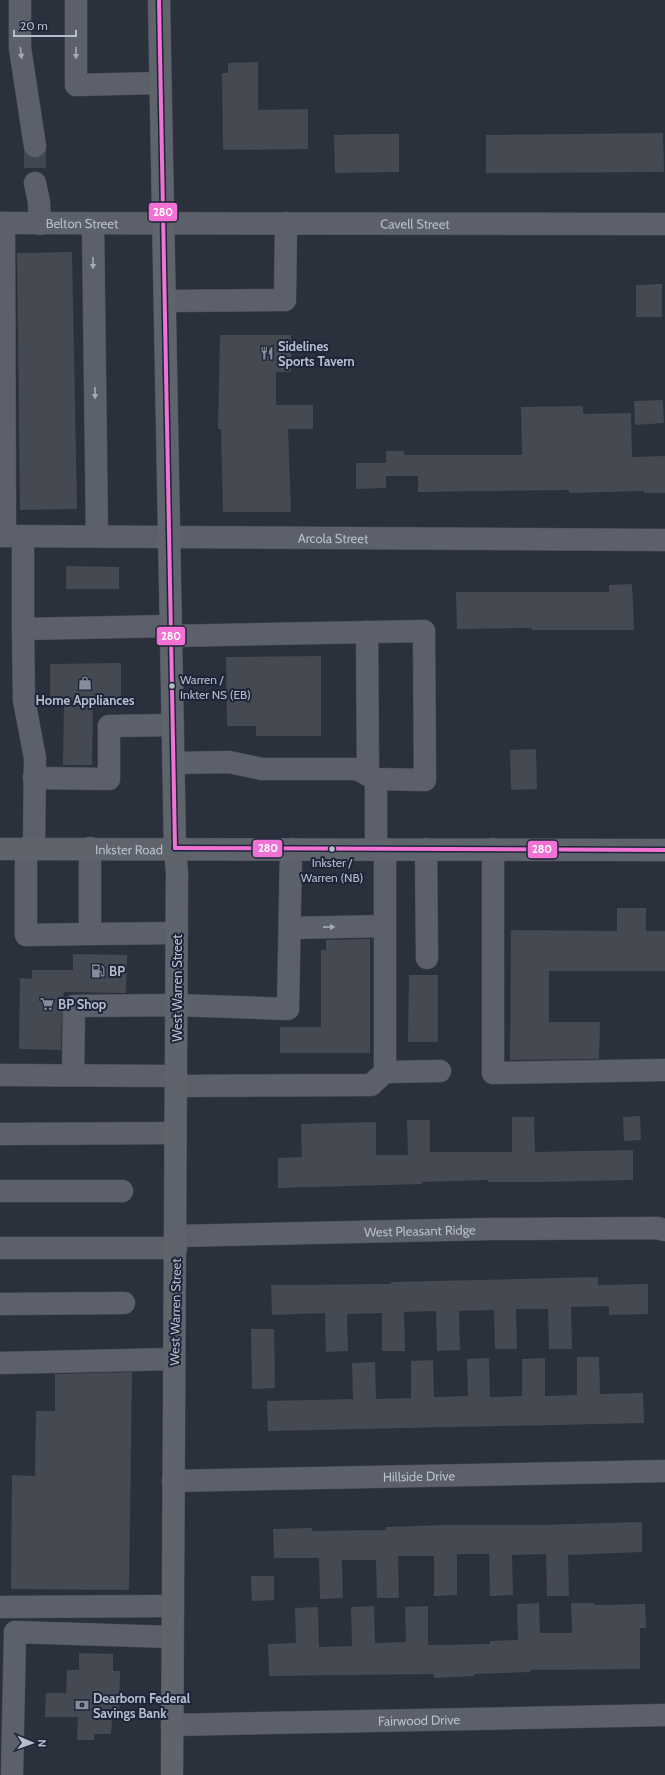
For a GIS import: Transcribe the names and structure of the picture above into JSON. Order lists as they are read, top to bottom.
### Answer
{
  "streets": {
    "main road": ["Inkster Road", "West Warren Street"],
    "street": [
      "Cavell Street",
      "Belton Street",
      "Arcola Street",
      "West Pleasant Ridge",
      "Hillside Drive",
      "Fairwood Drive"
    ]
  },
  "crossings": [
    ["Cavell Street", "Belton Street"],
    ["Cavell Street", "West Warren Street"],
    ["Belton Street", "West Warren Street"],
    ["Arcola Street", "West Warren Street"],
    ["Inkster Road", "West Warren Street"],
    ["West Warren Street", "West Pleasant Ridge"],
    ["West Warren Street", "Hillside Drive"],
    ["West Warren Street", "Fairwood Drive"]
  ],
  "places": {
    "restaurant": ["Sidelines Sports Tavern"],
    "shop": ["Home Appliances"],
    "other": ["Warren / Inkter NS (EB)", "Inkster / Warren (NB)"],
    "fuel station": ["BP"],
    "supermarket": ["BP Shop"],
    "bank": ["Dearborn Federal Savings Bank"]
  },
  "lines": ["transit line 280"],
  "scale_bar": "20 m",
  "north": "right"
}
